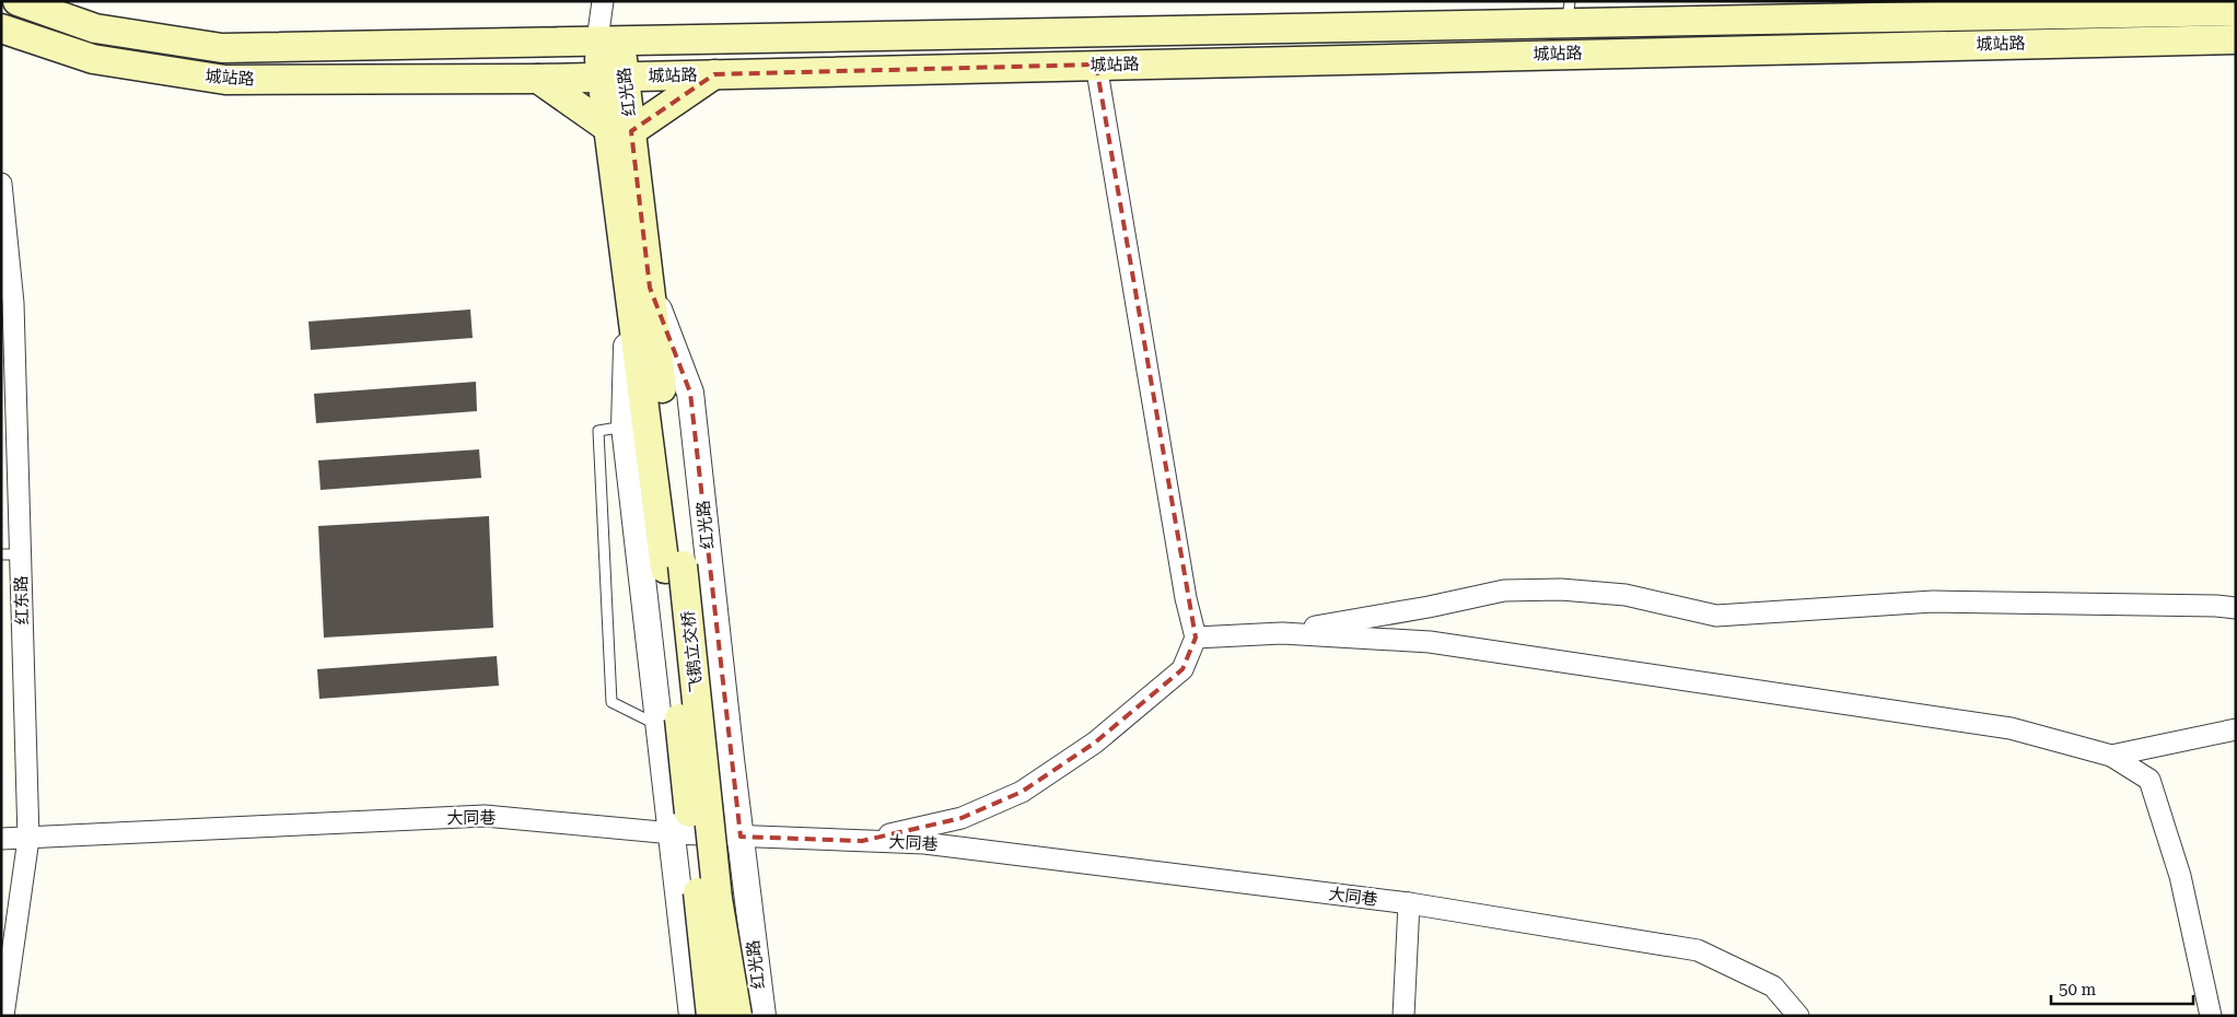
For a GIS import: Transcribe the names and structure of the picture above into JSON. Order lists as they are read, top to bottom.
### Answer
{
  "streets": {
    "main road": ["城站路", "红光路", "飞鹅立交桥"],
    "street": ["红东路", "大同巷"]
  },
  "crossings": [
    ["城站路", "红光路"],
    ["红光路", "飞鹅立交桥"],
    ["红光路", "大同巷"],
    ["红东路", "大同巷"]
  ],
  "scale_bar": "50 m"
}
